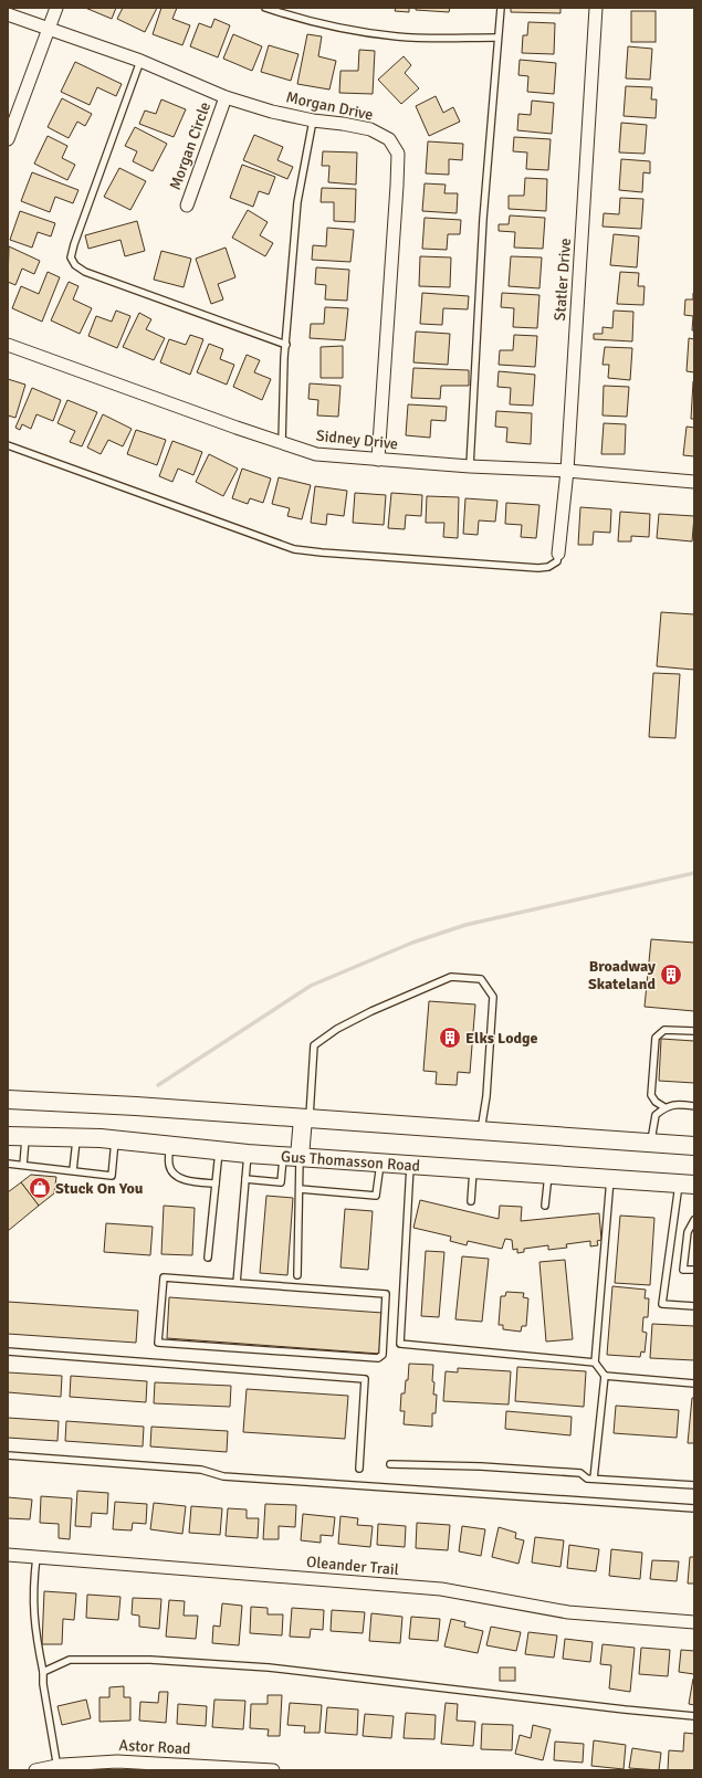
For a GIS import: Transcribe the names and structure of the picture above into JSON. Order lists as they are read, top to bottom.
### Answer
{
  "streets": {
    "main road": ["Gus Thomasson Road"],
    "street": [
      "Morgan Drive",
      "Morgan Circle",
      "Statler Drive",
      "Sidney Drive",
      "Oleander Trail",
      "Astor Road"
    ]
  },
  "crossings": [
    ["Morgan Drive", "Morgan Circle"],
    ["Morgan Drive", "Sidney Drive"],
    ["Statler Drive", "Sidney Drive"]
  ],
  "places": {
    "building": ["Broadway Skateland", "Elks Lodge"],
    "shop": ["Stuck On You"]
  }
}
